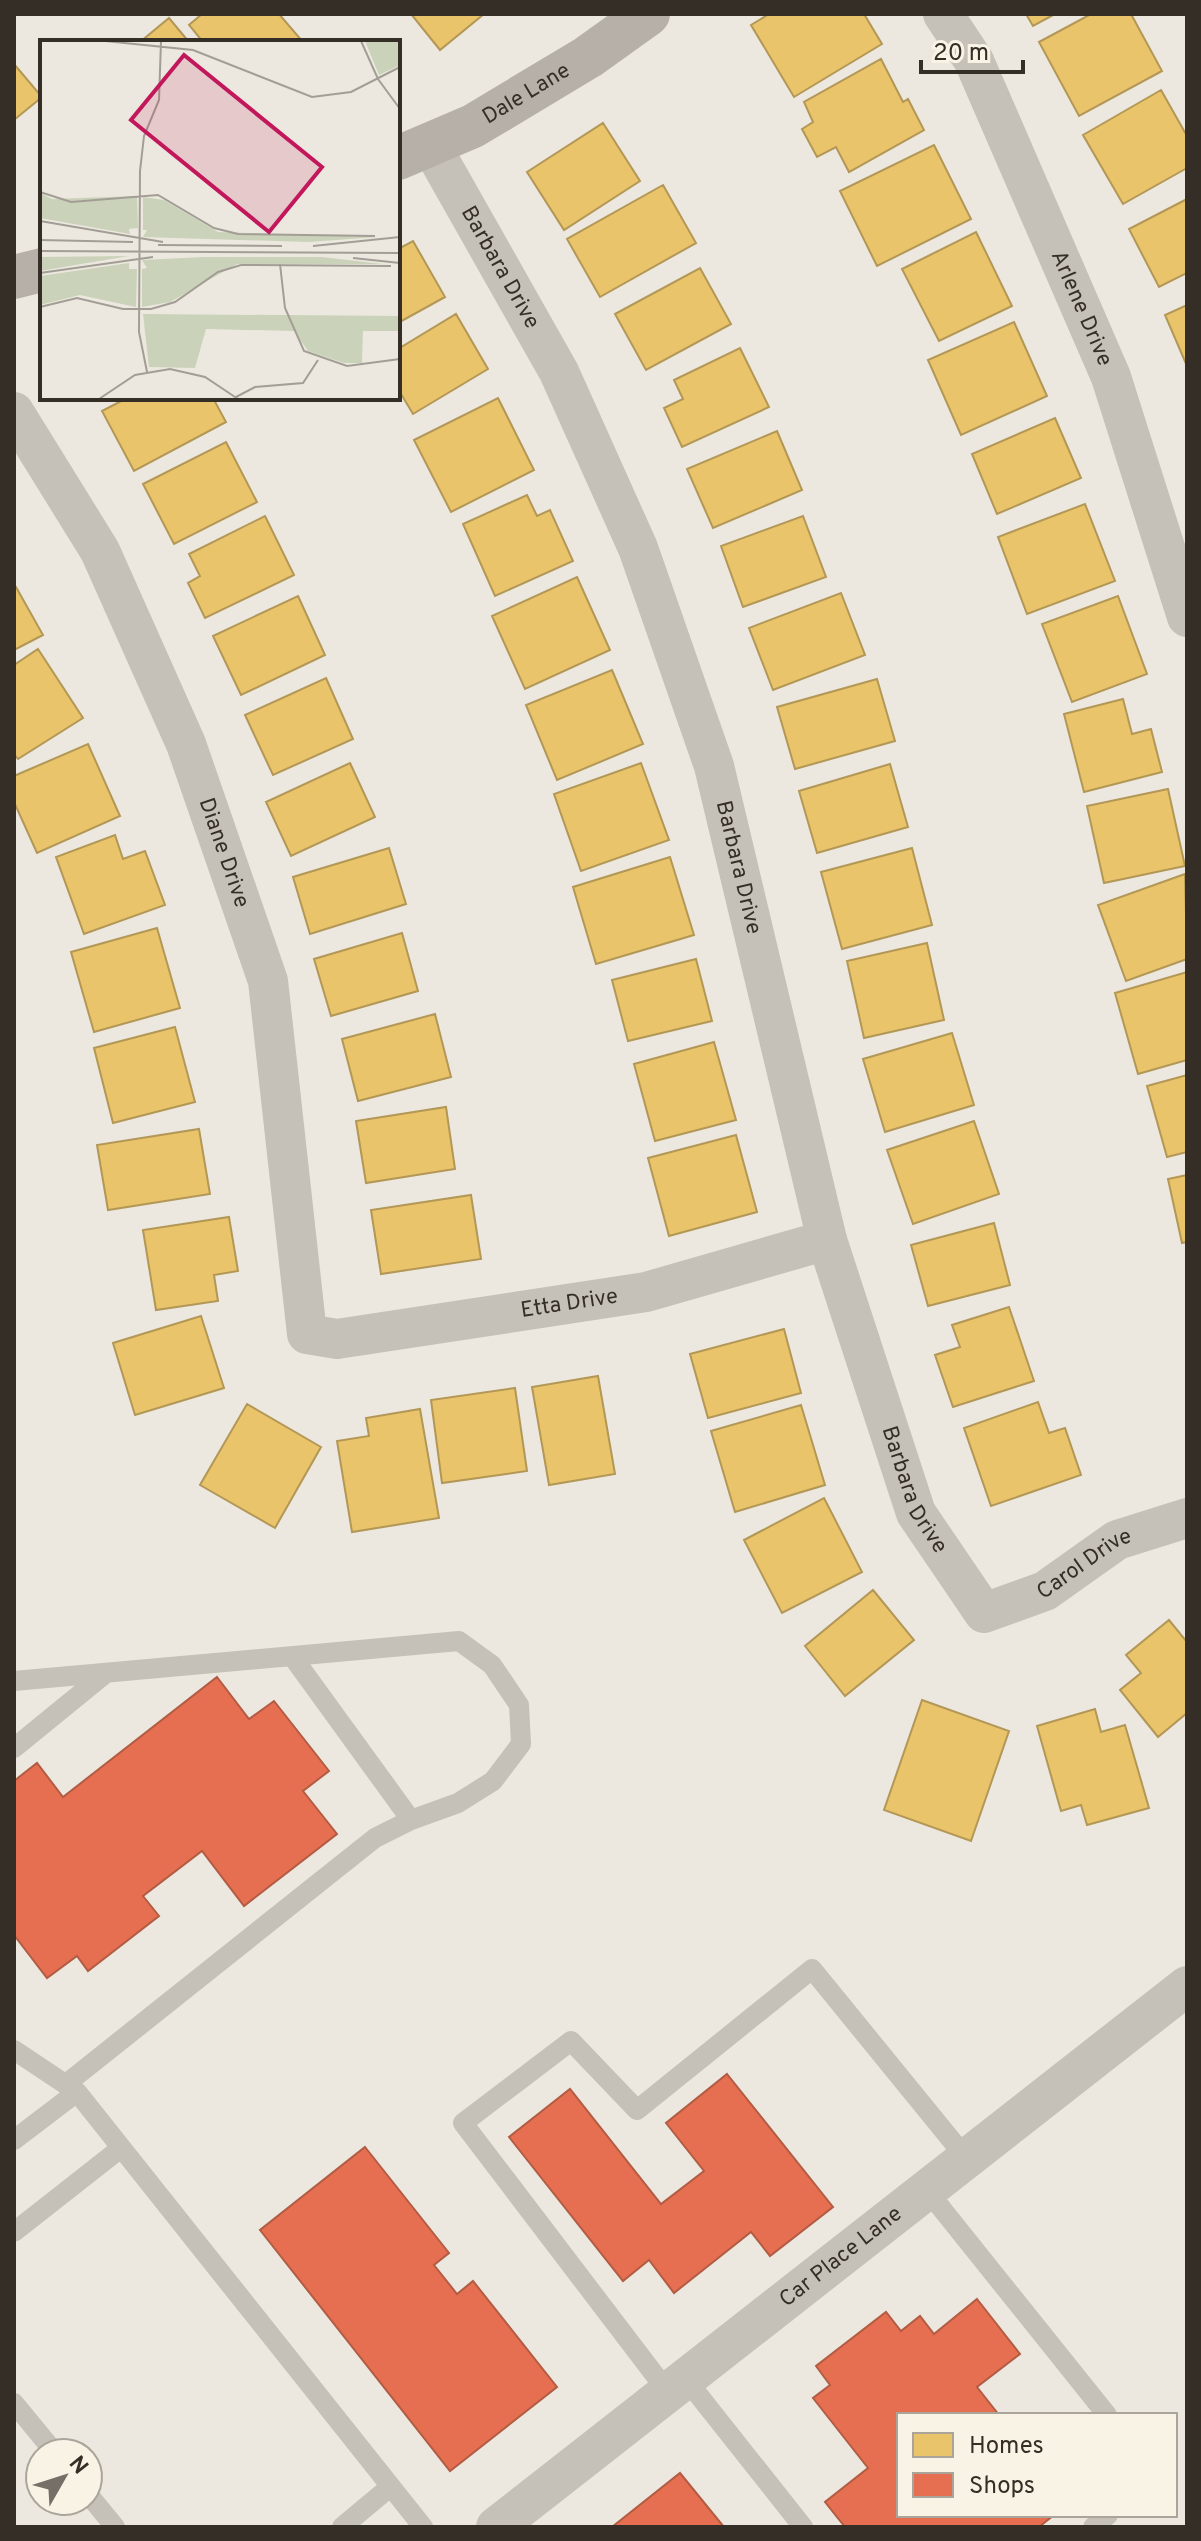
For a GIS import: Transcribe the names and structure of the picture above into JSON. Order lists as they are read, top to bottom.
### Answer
{
  "streets": {
    "street": [
      "Dale Lane",
      "Barbara Drive",
      "Arlene Drive",
      "Diane Drive",
      "Etta Drive",
      "Carol Drive",
      "Car Place Lane"
    ]
  },
  "crossings": [
    ["Dale Lane", "Barbara Drive"],
    ["Barbara Drive", "Etta Drive"],
    ["Barbara Drive", "Carol Drive"],
    ["Diane Drive", "Etta Drive"]
  ],
  "legend": ["Homes", "Shops"],
  "scale_bar": "20 m",
  "north": "top right"
}
